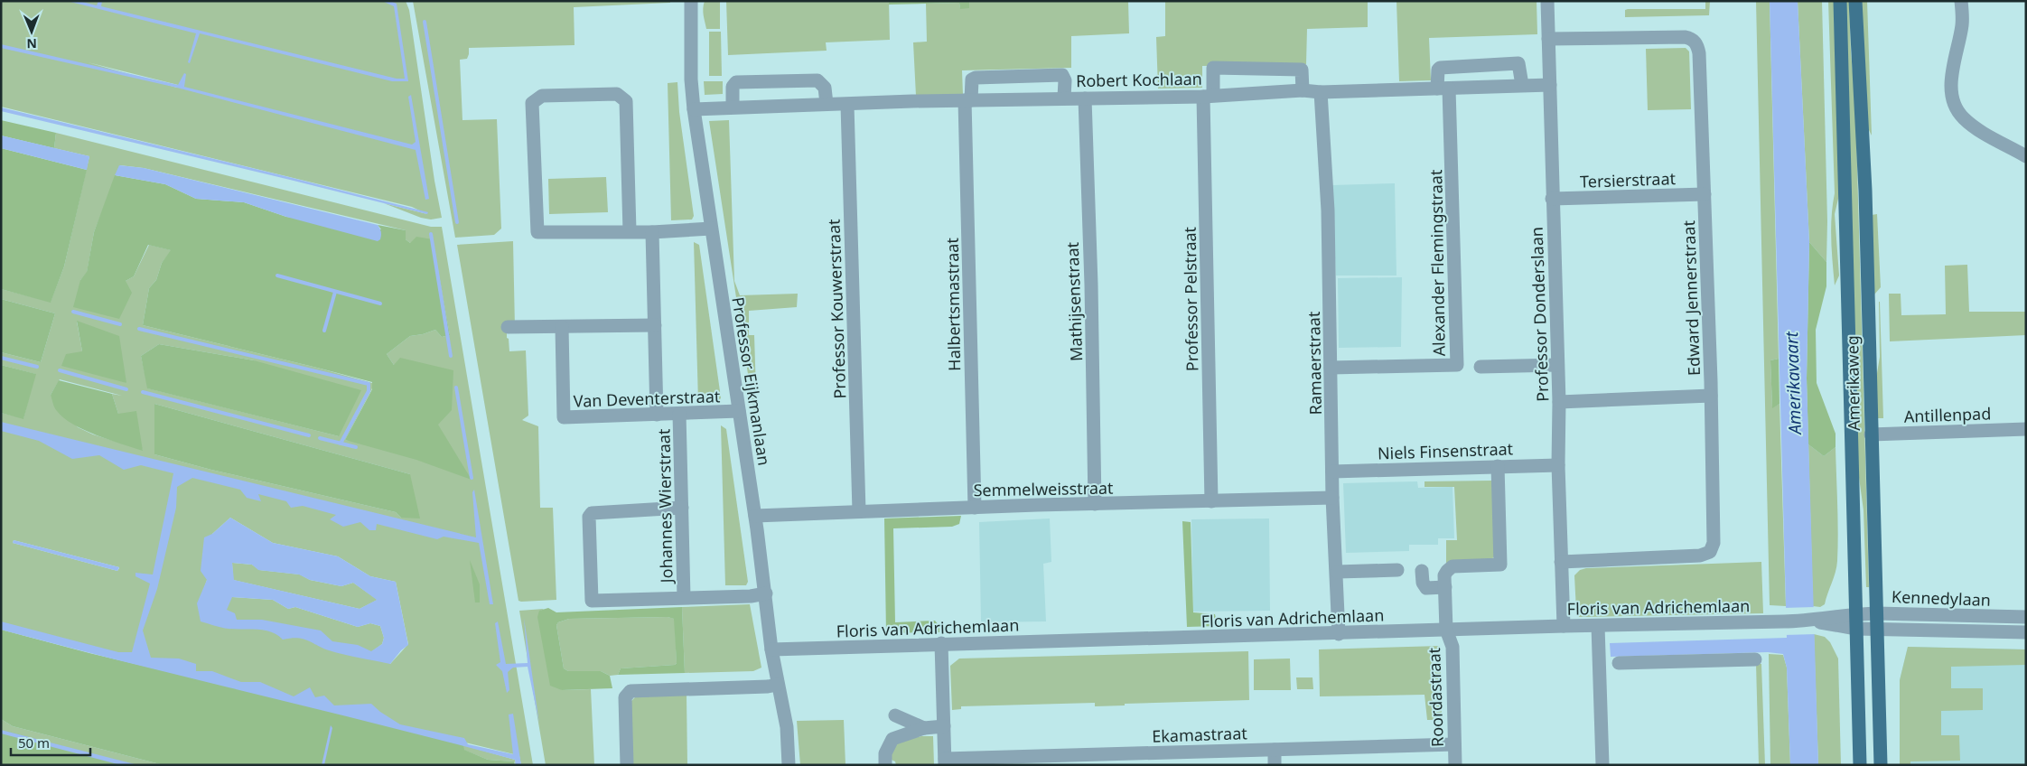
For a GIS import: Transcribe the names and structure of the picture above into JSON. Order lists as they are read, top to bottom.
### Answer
{
  "streets": {
    "main road": ["Amerikaweg"],
    "street": [
      "Robert Kochlaan",
      "Tersierstraat",
      "Alexander Flemingstraat",
      "Edward Jennerstraat",
      "Professor Pelstraat",
      "Mathijsenstraat",
      "Halbertsmastraat",
      "Professor Kouwerstraat",
      "Professor Donderslaan",
      "Ramaerstraat",
      "Professor Eijkmanlaan",
      "Van Deventerstraat",
      "Antillenpad",
      "Niels Finsenstraat",
      "Semmelweisstraat",
      "Johannes Wierstraat",
      "Kennedylaan",
      "Floris van Adrichemlaan",
      "Roordastraat",
      "Ekamastraat"
    ]
  },
  "crossings": [
    ["Robert Kochlaan", "Alexander Flemingstraat"],
    ["Robert Kochlaan", "Professor Pelstraat"],
    ["Robert Kochlaan", "Mathijsenstraat"],
    ["Robert Kochlaan", "Halbertsmastraat"],
    ["Robert Kochlaan", "Professor Kouwerstraat"],
    ["Robert Kochlaan", "Professor Donderslaan"],
    ["Robert Kochlaan", "Ramaerstraat"],
    ["Robert Kochlaan", "Professor Eijkmanlaan"],
    ["Tersierstraat", "Edward Jennerstraat"],
    ["Tersierstraat", "Professor Donderslaan"],
    ["Alexander Flemingstraat", "Ramaerstraat"],
    ["Edward Jennerstraat", "Professor Donderslaan"],
    ["Professor Pelstraat", "Semmelweisstraat"],
    ["Mathijsenstraat", "Semmelweisstraat"],
    ["Halbertsmastraat", "Semmelweisstraat"],
    ["Professor Kouwerstraat", "Semmelweisstraat"],
    ["Professor Donderslaan", "Niels Finsenstraat"],
    ["Professor Donderslaan", "Floris van Adrichemlaan"],
    ["Ramaerstraat", "Niels Finsenstraat"],
    ["Ramaerstraat", "Semmelweisstraat"],
    ["Ramaerstraat", "Floris van Adrichemlaan"],
    ["Professor Eijkmanlaan", "Van Deventerstraat"],
    ["Professor Eijkmanlaan", "Semmelweisstraat"],
    ["Professor Eijkmanlaan", "Johannes Wierstraat"],
    ["Professor Eijkmanlaan", "Floris van Adrichemlaan"],
    ["Amerikaweg", "Antillenpad"],
    ["Amerikaweg", "Kennedylaan"],
    ["Amerikaweg", "Floris van Adrichemlaan"],
    ["Van Deventerstraat", "Johannes Wierstraat"],
    ["Niels Finsenstraat", "Roordastraat"],
    ["Kennedylaan", "Floris van Adrichemlaan"],
    ["Floris van Adrichemlaan", "Roordastraat"],
    ["Roordastraat", "Ekamastraat"]
  ],
  "water": ["Amerikavaart"],
  "scale_bar": "50 m",
  "north": "bottom"
}
